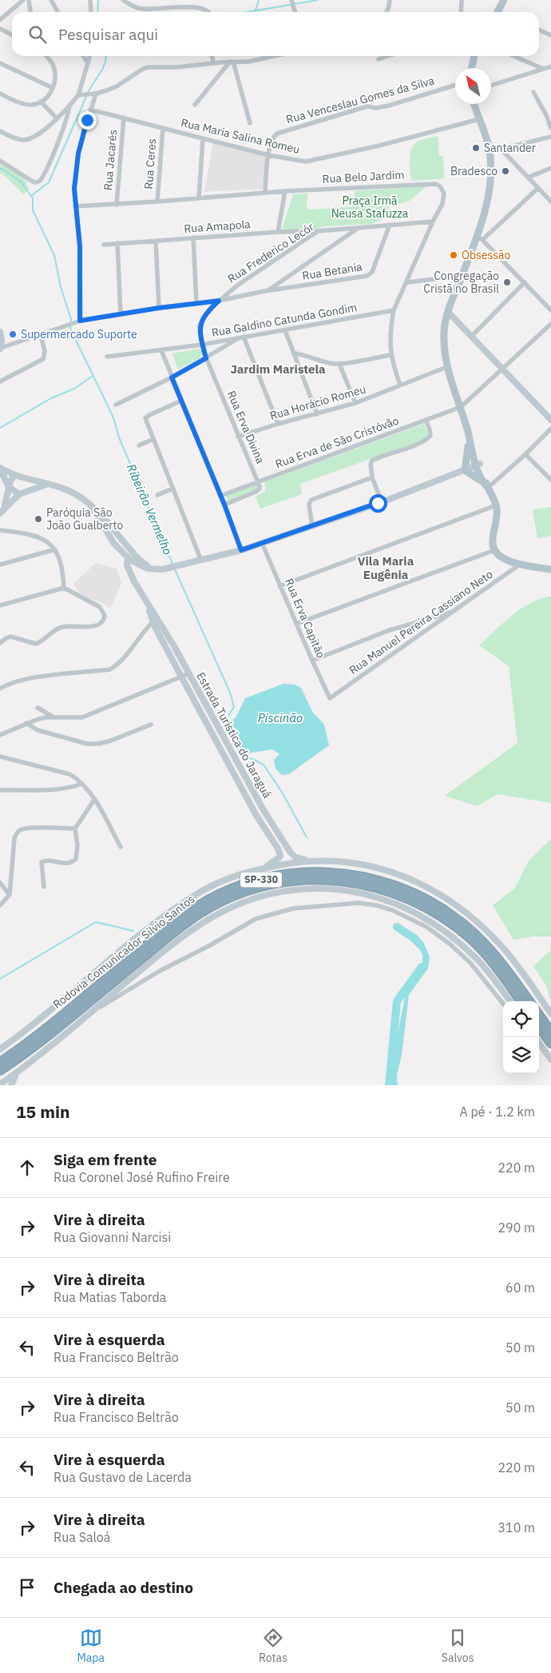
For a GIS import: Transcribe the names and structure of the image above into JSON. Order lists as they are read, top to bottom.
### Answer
{
  "streets": {
    "highway": ["SP-330", "Rodovia Comunicador Silvio Santos"],
    "main road": ["Estrada Turística do Jaraguá"],
    "street": [
      "Rua Venceslau Gomes da Silva",
      "Rua Maria Salina Romeu",
      "Rua Jacarés",
      "Rua Ceres",
      "Rua Belo Jardim",
      "Rua Amapola",
      "Rua Frederico Lecór",
      "Rua Betania",
      "Rua Galdino Catunda Gondim",
      "Rua Horácio Romeu",
      "Rua Erva Divina",
      "Rua Erva de São Cristóvão",
      "Rua Erva Capitão",
      "Rua Manuel Pereira Cassiano Neto"
    ]
  },
  "crossings": [
    ["Rua Venceslau Gomes da Silva", "Rua Maria Salina Romeu"],
    ["Rua Venceslau Gomes da Silva", "Rua Belo Jardim"],
    ["Rua Maria Salina Romeu", "Rua Jacarés"],
    ["Rua Maria Salina Romeu", "Rua Ceres"],
    ["Rua Jacarés", "Rua Belo Jardim"],
    ["Rua Ceres", "Rua Belo Jardim"],
    ["Rua Belo Jardim", "Rua Frederico Lecór"],
    ["Rua Belo Jardim", "Rua Galdino Catunda Gondim"],
    ["Rua Belo Jardim", "Rua Horácio Romeu"],
    ["Rua Amapola", "Rua Frederico Lecór"],
    ["Rua Frederico Lecór", "Rua Betania"],
    ["Rua Frederico Lecór", "Rua Galdino Catunda Gondim"],
    ["Rua Frederico Lecór", "Rua Erva Divina"],
    ["Rua Galdino Catunda Gondim", "Rua Erva Divina"],
    ["Rua Horácio Romeu", "Rua Erva Divina"],
    ["Rua Erva Divina", "Rua Erva de São Cristóvão"],
    ["Rua Erva Capitão", "Rua Manuel Pereira Cassiano Neto"]
  ],
  "districts": ["Jardim Maristela", "Vila Maria Eugênia"],
  "water": ["Ribeirão Vermelho", "Piscinão"],
  "parks": ["Praça Irmã Neusa Stafuzza"],
  "places": [
    "Santander",
    "Bradesco",
    "Obsessão",
    "Congregação Cristã no Brasil",
    "Supermercado Suporte",
    "Paróquia São João Gualberto"
  ],
  "north": "top left",
  "page": {
    "search": "Pesquisar aqui",
    "heading": ["15 min", "A pé · 1.2 km"],
    "list": [
      ["Siga em frente", "Rua Coronel José Rufino Freire", "220 m"],
      ["Vire à direita", "Rua Giovanni Narcisi", "290 m"],
      ["Vire à direita", "Rua Matias Taborda", "60 m"],
      ["Vire à esquerda", "Rua Francisco Beltrão", "50 m"],
      ["Vire à direita", "Rua Francisco Beltrão", "50 m"],
      ["Vire à esquerda", "Rua Gustavo de Lacerda", "220 m"],
      ["Vire à direita", "Rua Saloá", "310 m"],
      "Chegada ao destino"
    ],
    "nav": ["Mapa", "Rotas", "Salvos"]
  }
}
